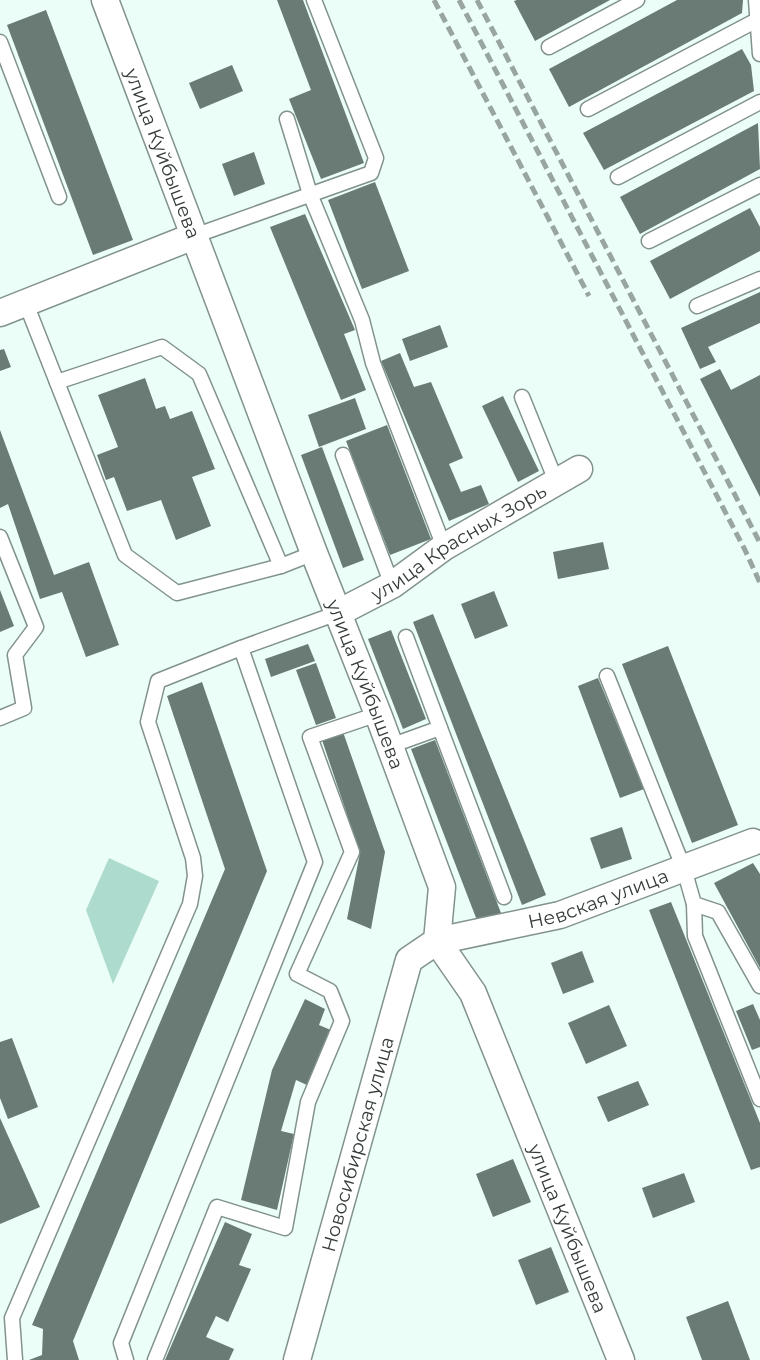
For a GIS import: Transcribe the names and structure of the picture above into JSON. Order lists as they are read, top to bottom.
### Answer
{
  "streets": {
    "street": [
      "улица Куйбышева",
      "улица Красных Зорь",
      "Невская улица",
      "Новосибирская улица"
    ]
  },
  "crossings": [
    ["улица Куйбышева", "улица Красных Зорь"],
    ["улица Куйбышева", "Невская улица"],
    ["улица Куйбышева", "Новосибирская улица"],
    ["Невская улица", "Новосибирская улица"]
  ]
}
